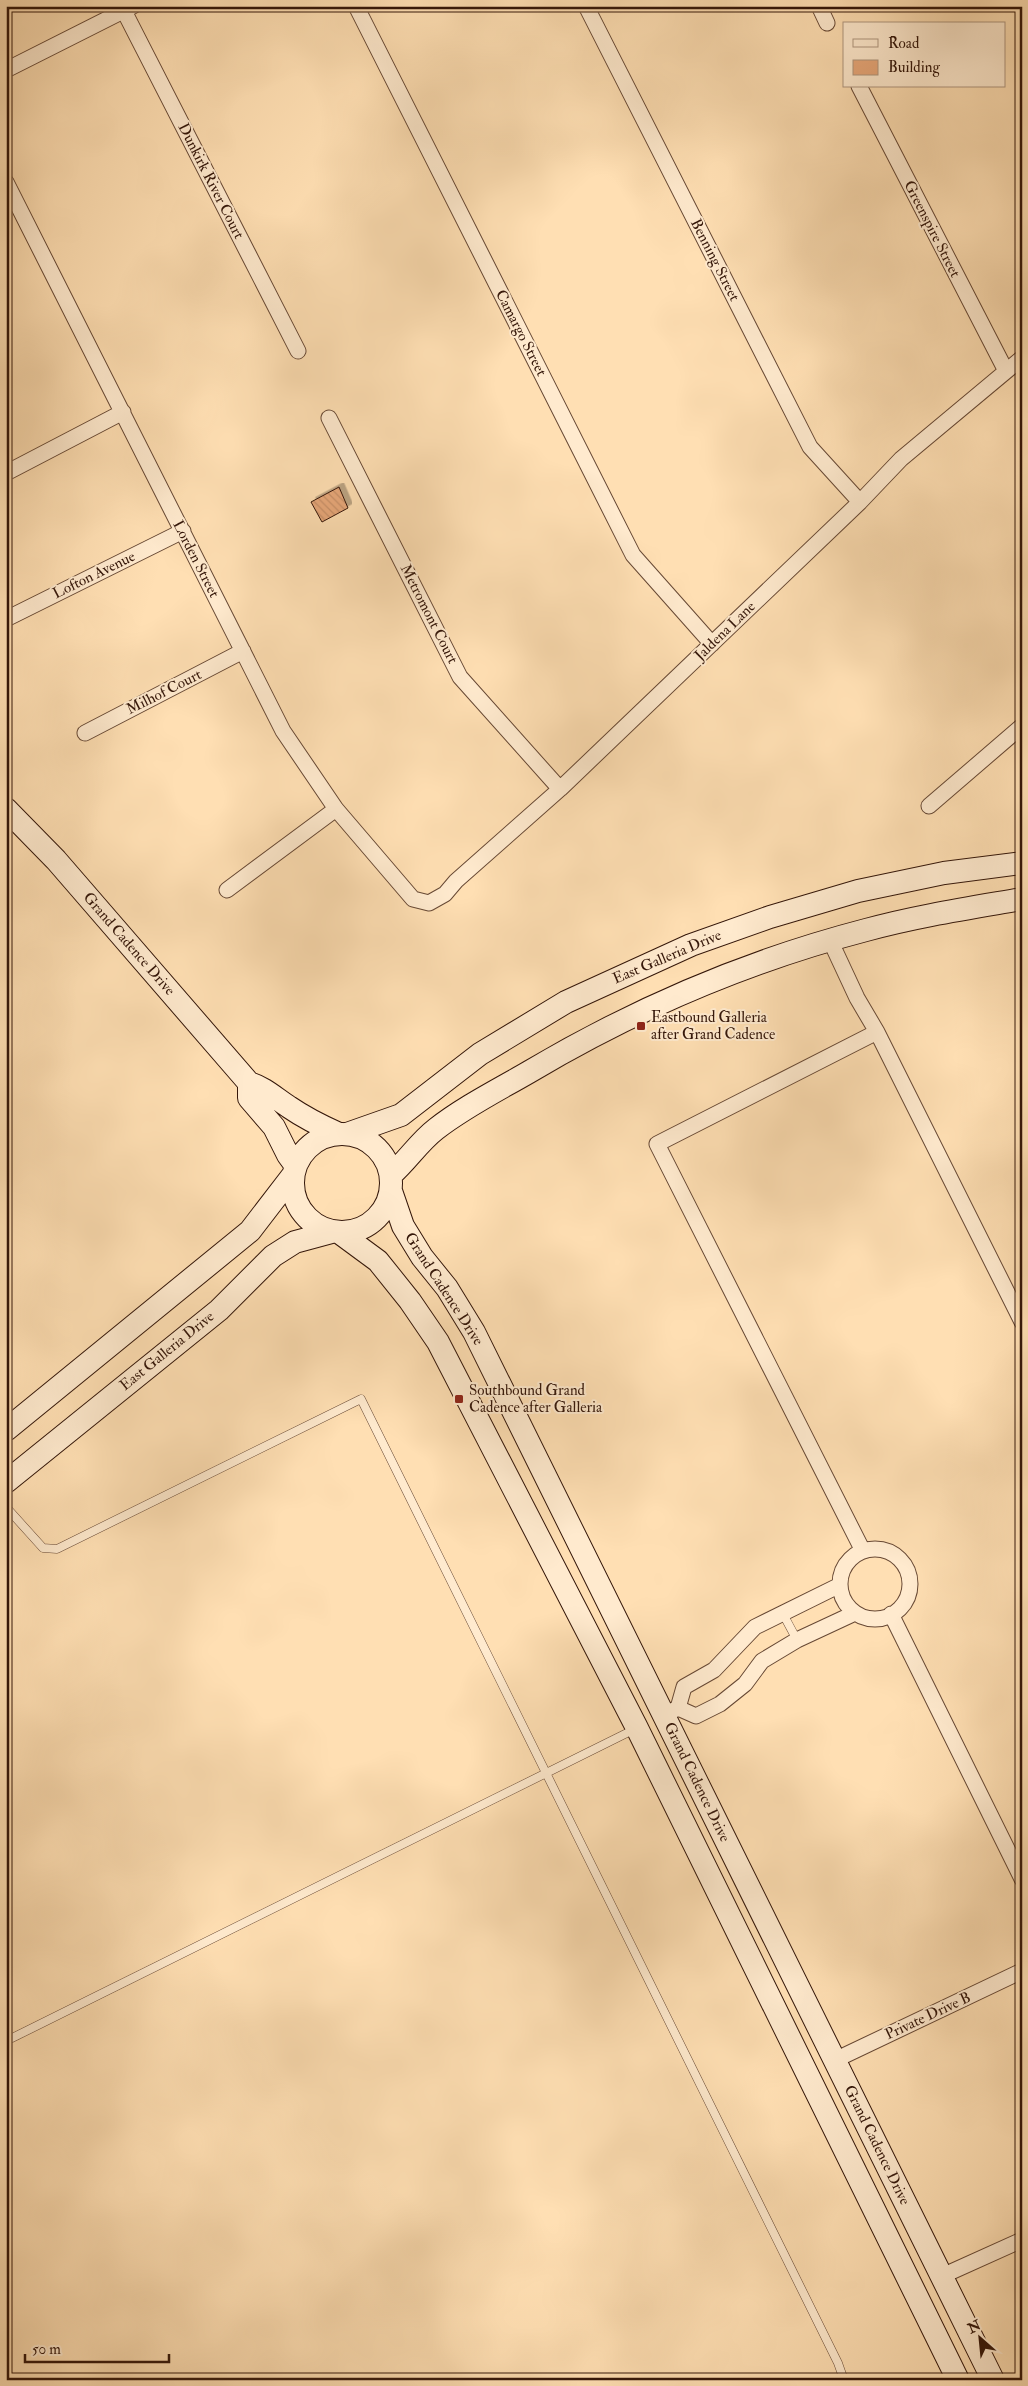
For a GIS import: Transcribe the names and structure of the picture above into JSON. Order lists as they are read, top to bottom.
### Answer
{
  "streets": {
    "main road": ["Grand Cadence Drive", "East Galleria Drive"],
    "street": [
      "Dunkirk River Court",
      "Greenspire Street",
      "Benning Street",
      "Camargo Street",
      "Lorden Street",
      "Lofton Avenue",
      "Metromont Court",
      "Jaldena Lane",
      "Milhof Court",
      "Private Drive B"
    ]
  },
  "crossings": [
    ["Greenspire Street", "Jaldena Lane"],
    ["Benning Street", "Jaldena Lane"],
    ["Camargo Street", "Jaldena Lane"],
    ["Lorden Street", "Lofton Avenue"],
    ["Lorden Street", "Jaldena Lane"],
    ["Lorden Street", "Milhof Court"],
    ["Metromont Court", "Jaldena Lane"],
    ["Grand Cadence Drive", "East Galleria Drive"],
    ["Grand Cadence Drive", "Private Drive B"]
  ],
  "places": {
    "transit": ["Eastbound Galleria after Grand Cadence", "Southbound Grand Cadence after Galleria"]
  },
  "legend": ["Road", "Building"],
  "scale_bar": "50 m",
  "north": "top left"
}
